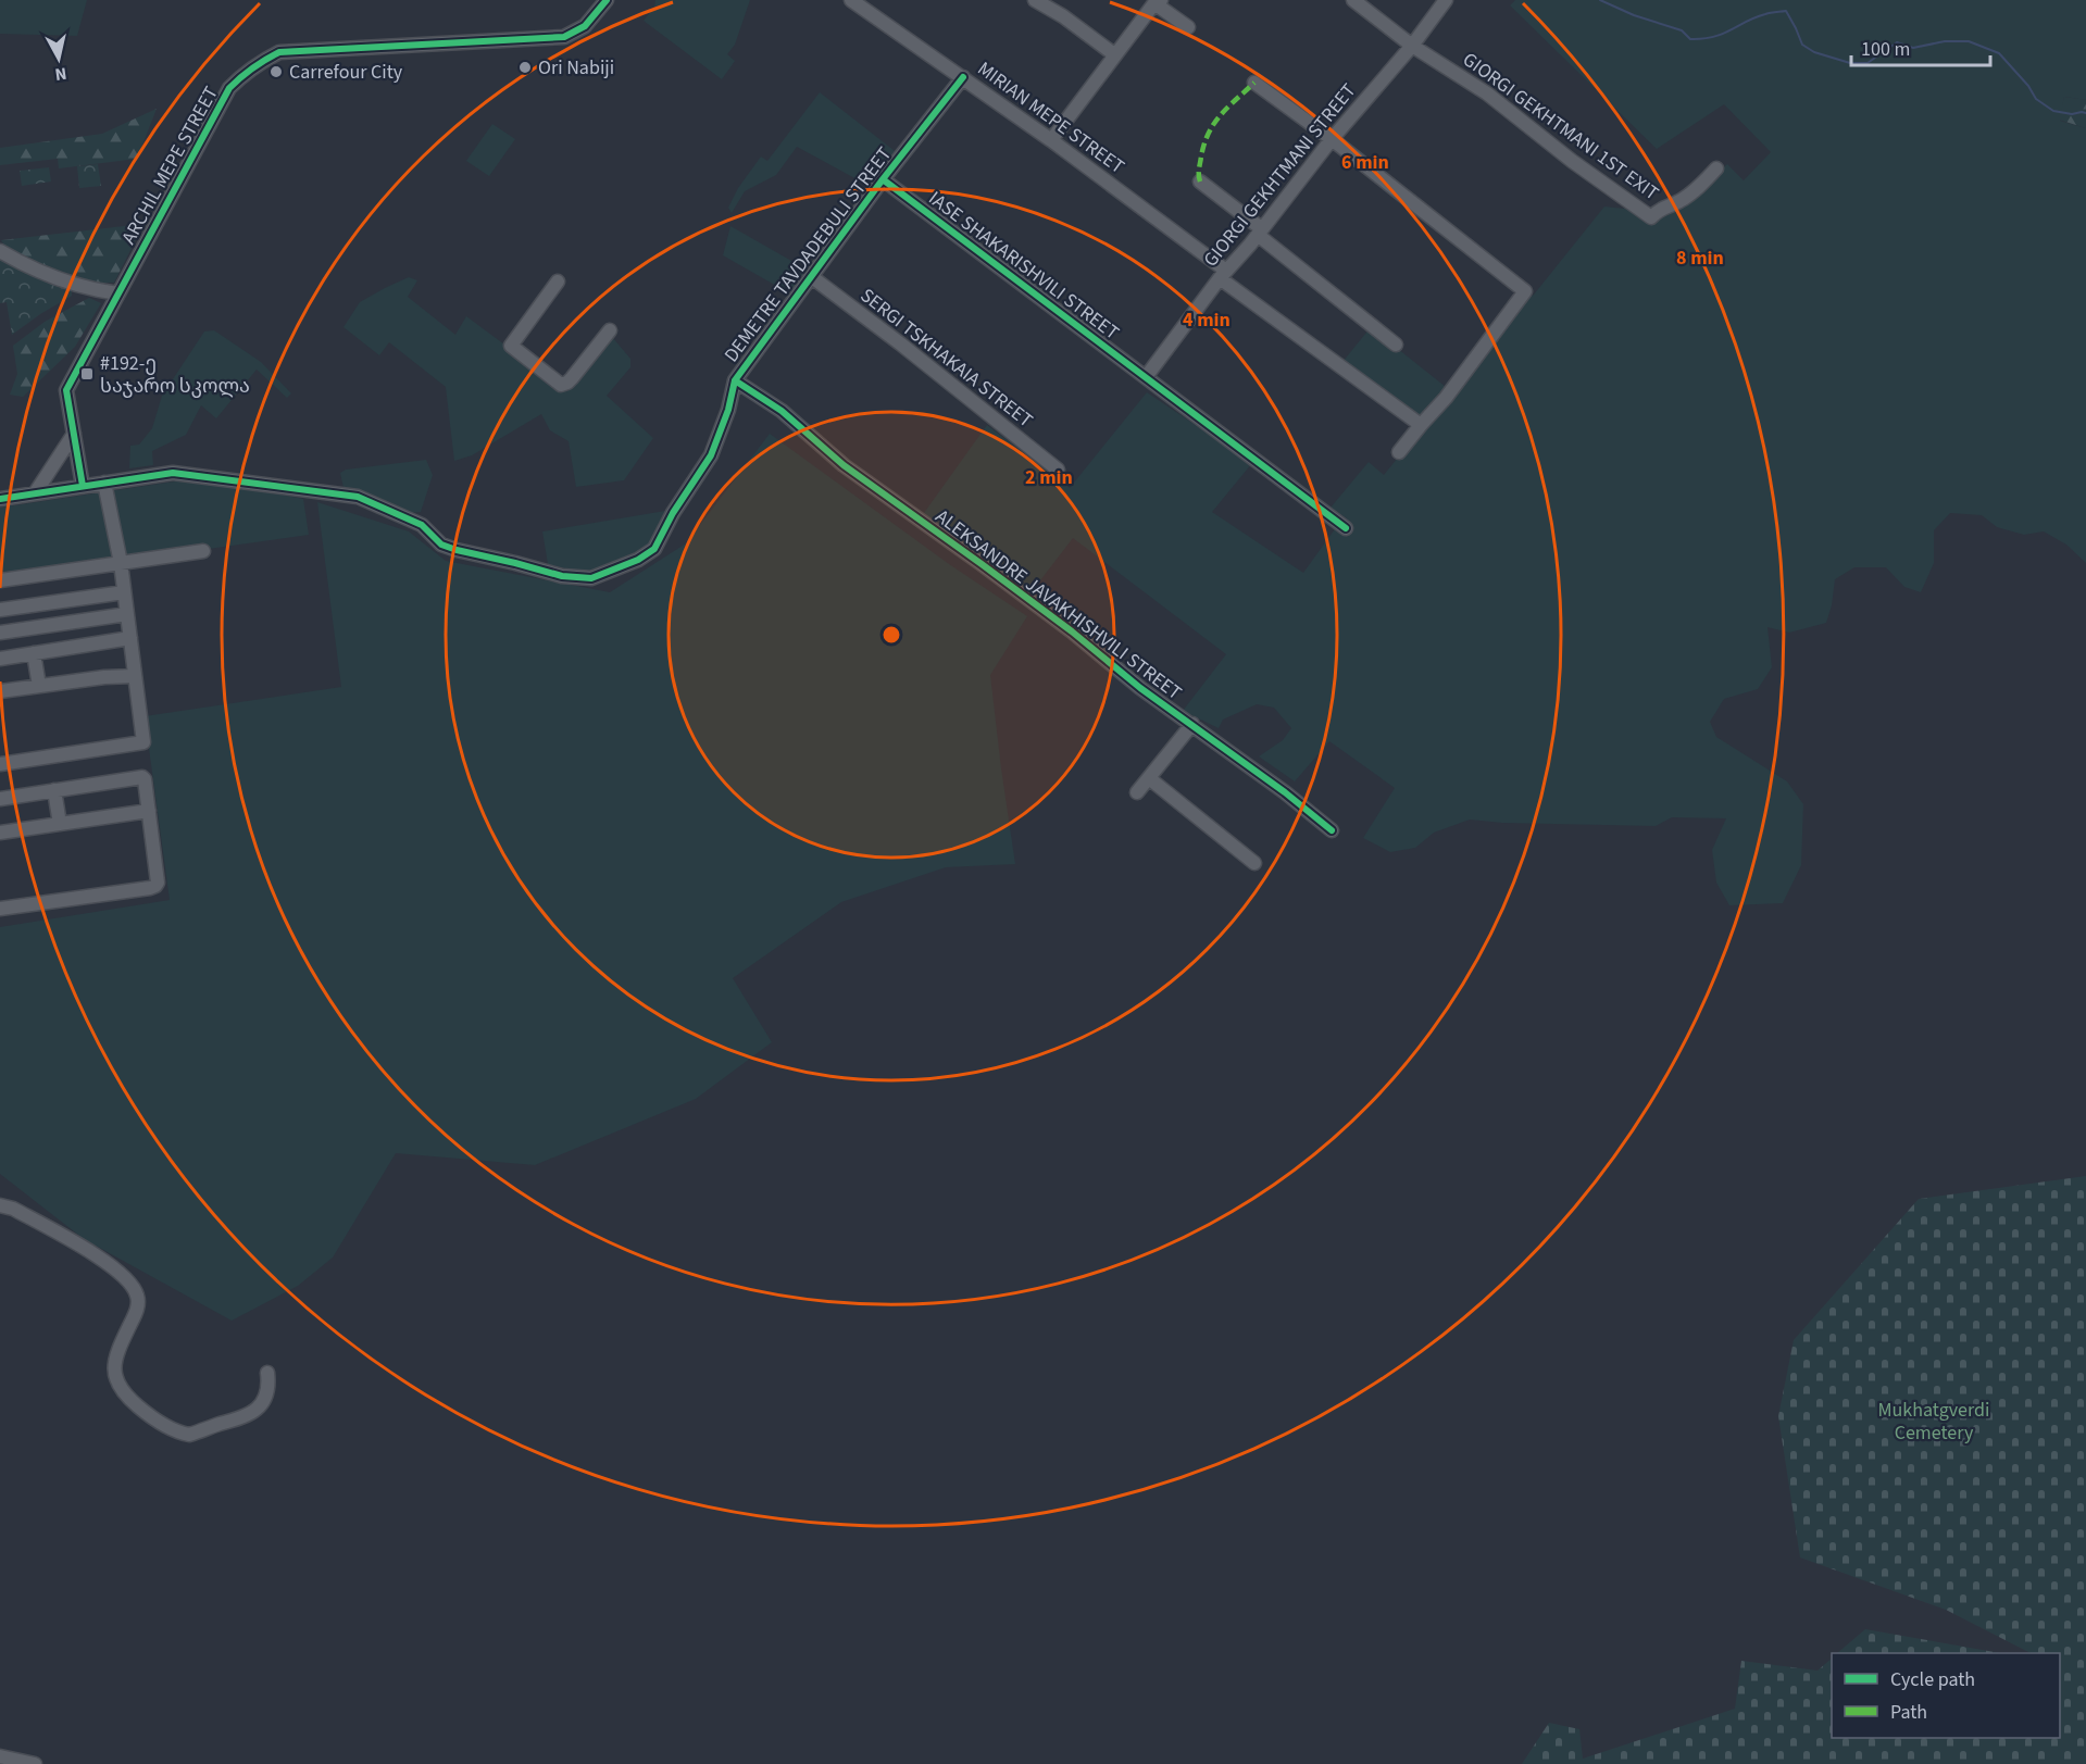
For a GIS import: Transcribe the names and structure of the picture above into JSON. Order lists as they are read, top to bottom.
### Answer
{
  "streets": {
    "street": [
      "MIRIAN MEPE STREET",
      "GIORGI GEKHTMANI 1ST EXIT",
      "ARCHIL MEPE STREET",
      "GIORGI GEKHTMANI STREET",
      "DEMETRE TAVDADEBULI STREET",
      "IASE SHAKARISHVILI STREET",
      "SERGI TSKHAKAIA STREET",
      "ALEKSANDRE JAVAKHISHVILI STREET"
    ]
  },
  "crossings": [
    ["MIRIAN MEPE STREET", "GIORGI GEKHTMANI STREET"],
    ["MIRIAN MEPE STREET", "DEMETRE TAVDADEBULI STREET"],
    ["GIORGI GEKHTMANI 1ST EXIT", "GIORGI GEKHTMANI STREET"],
    ["ARCHIL MEPE STREET", "DEMETRE TAVDADEBULI STREET"],
    ["GIORGI GEKHTMANI STREET", "IASE SHAKARISHVILI STREET"],
    ["DEMETRE TAVDADEBULI STREET", "IASE SHAKARISHVILI STREET"],
    ["DEMETRE TAVDADEBULI STREET", "SERGI TSKHAKAIA STREET"],
    ["DEMETRE TAVDADEBULI STREET", "ALEKSANDRE JAVAKHISHVILI STREET"]
  ],
  "parks": ["Mukhatgverdi Cemetery"],
  "places": {
    "other": ["Ori Nabiji", "Carrefour City"],
    "transit": ["#192-ე საჯარო სკოლა"]
  },
  "legend": ["Cycle path", "Path"],
  "scale_bar": "100 m",
  "north": "bottom",
  "rings": [
    "6 min",
    "8 min",
    "4 min",
    "2 min"
  ]
}
